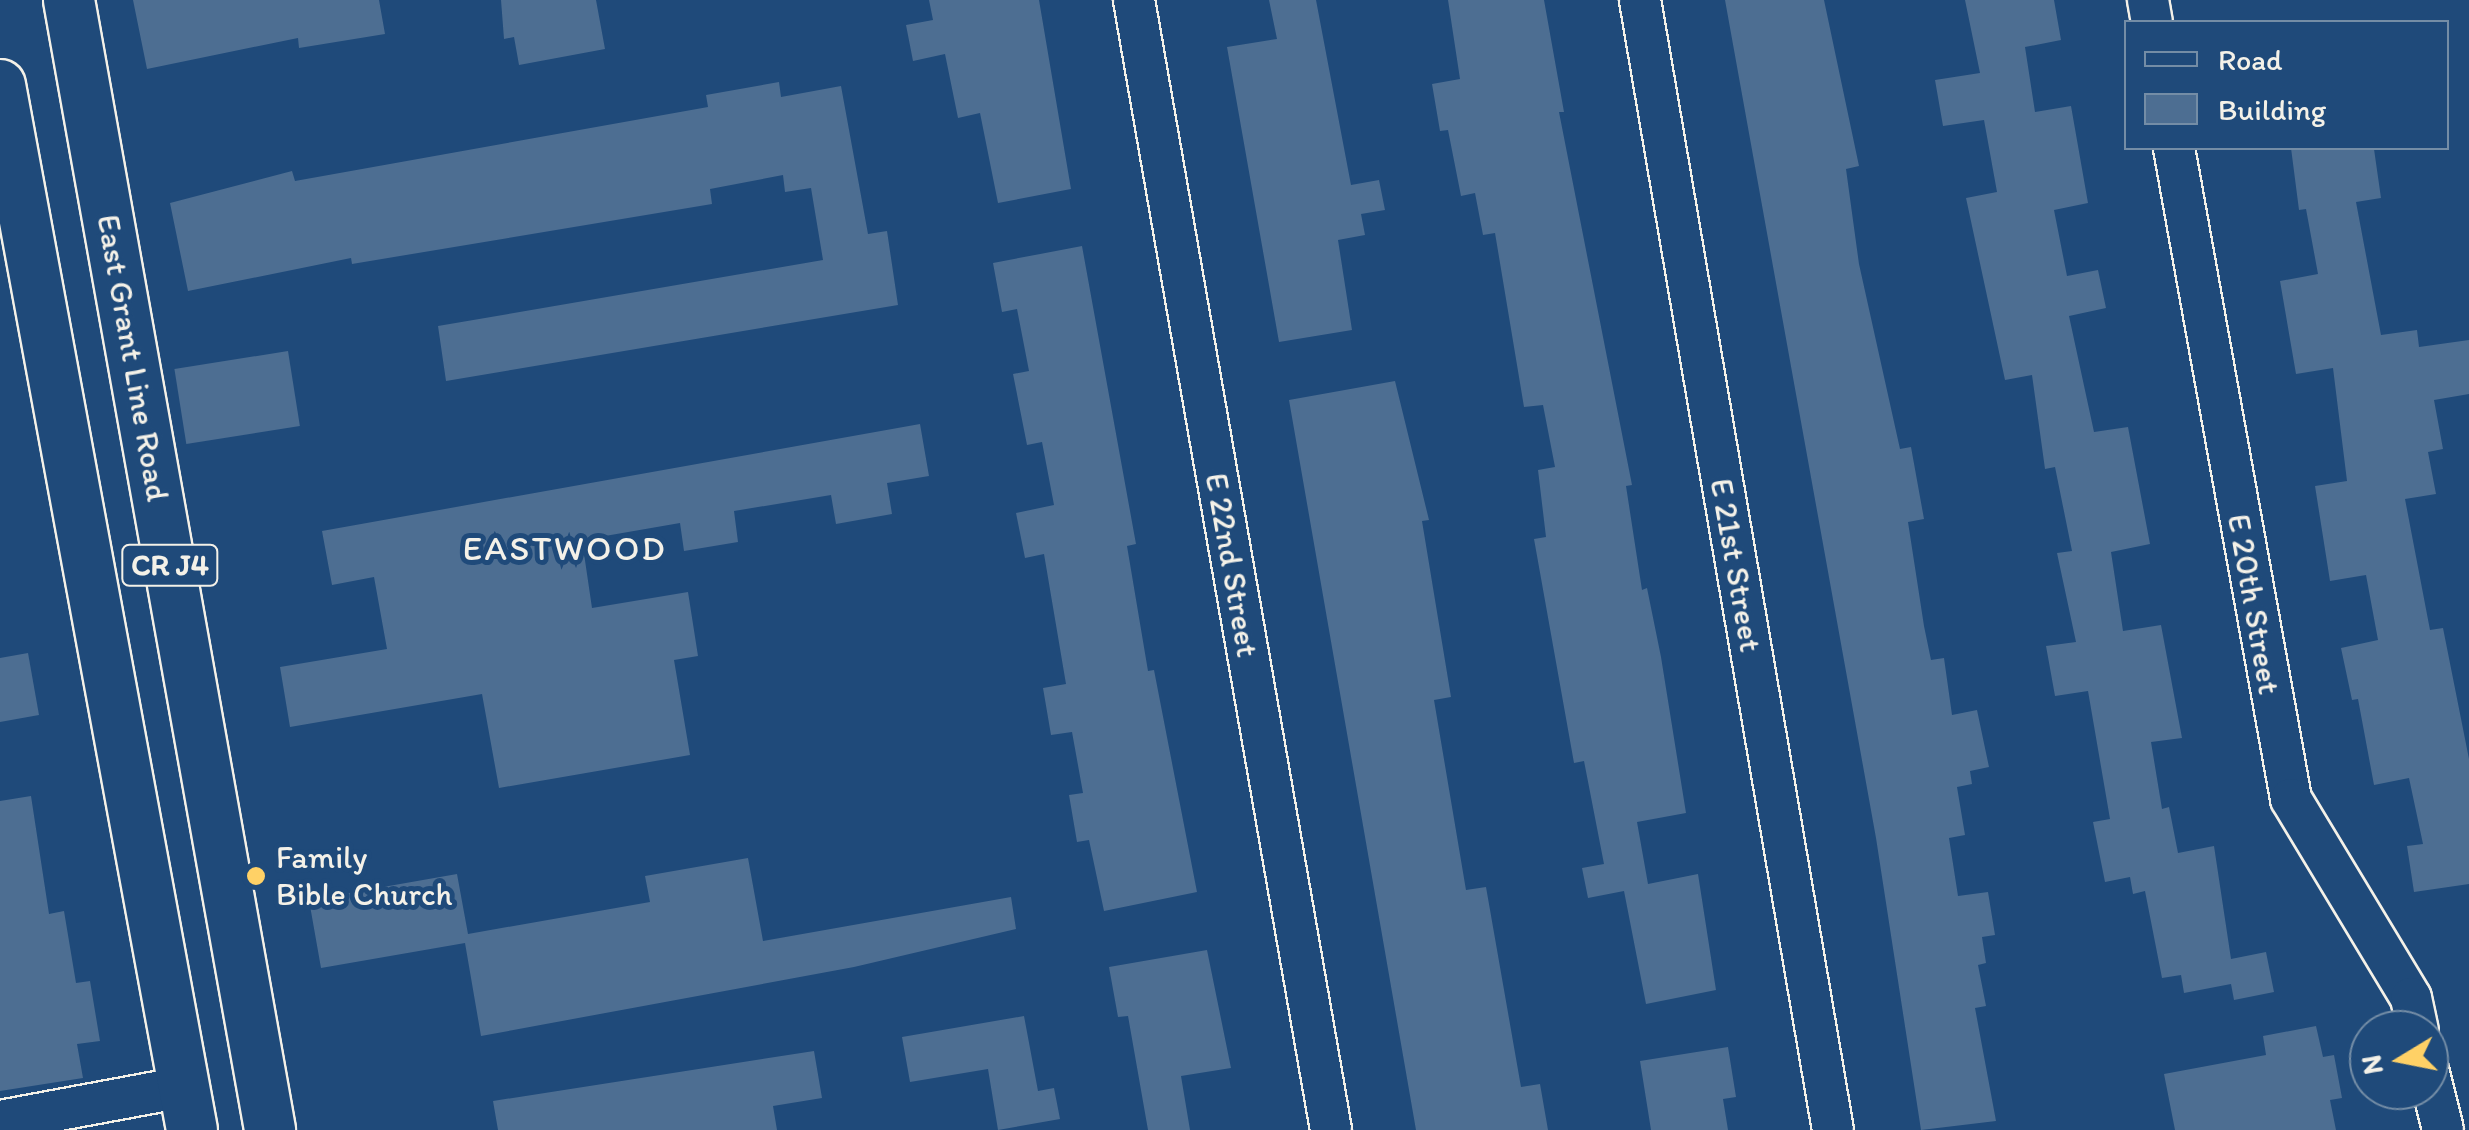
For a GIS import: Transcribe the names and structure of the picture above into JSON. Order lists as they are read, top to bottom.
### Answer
{
  "streets": {
    "main road": ["East Grant Line Road", "CR J4"],
    "street": ["E 22nd Street", "E 21st Street", "E 20th Street"]
  },
  "districts": ["EASTWOOD"],
  "places": ["Family Bible Church"],
  "legend": ["Road", "Building"],
  "north": "left"
}
